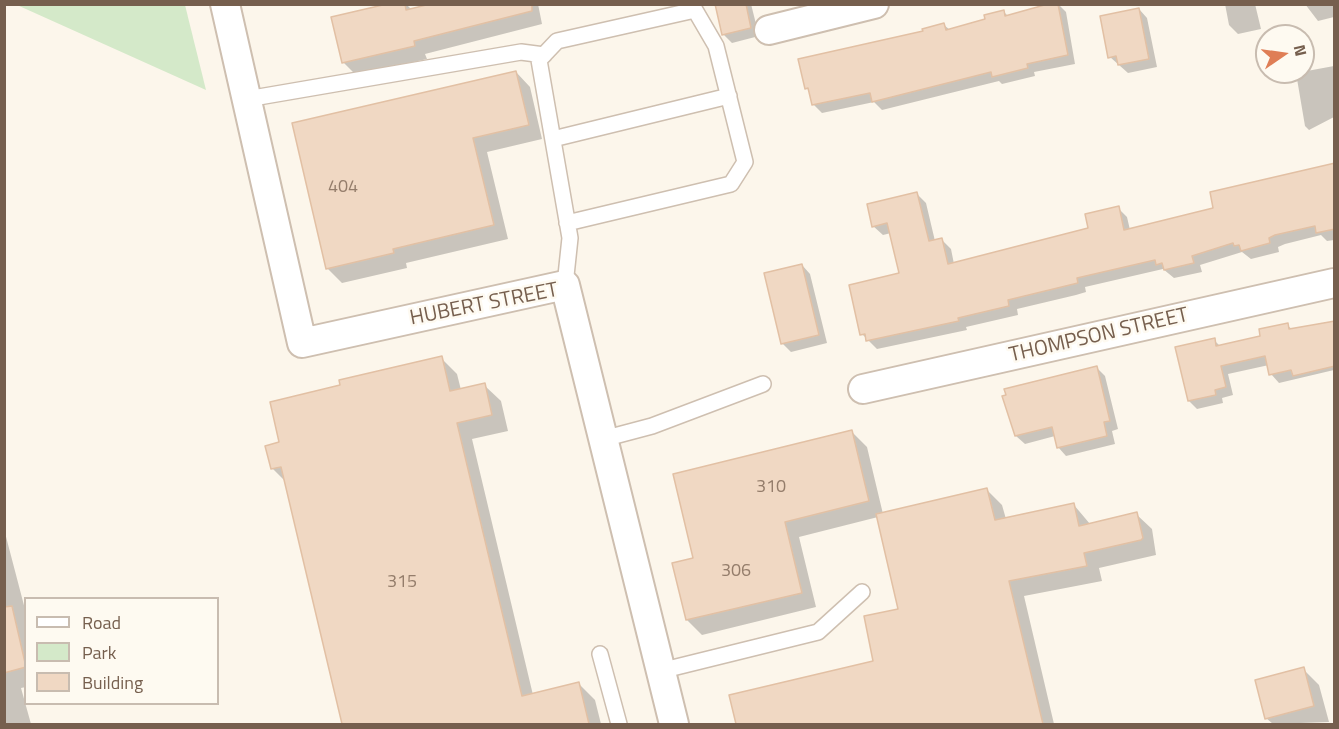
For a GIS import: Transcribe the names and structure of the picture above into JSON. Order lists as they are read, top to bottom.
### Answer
{
  "streets": {
    "street": ["HUBERT STREET", "THOMPSON STREET"]
  },
  "house_numbers": [
    "404",
    "310",
    "306",
    "315"
  ],
  "legend": ["Road", "Park", "Building"],
  "north": "right"
}
